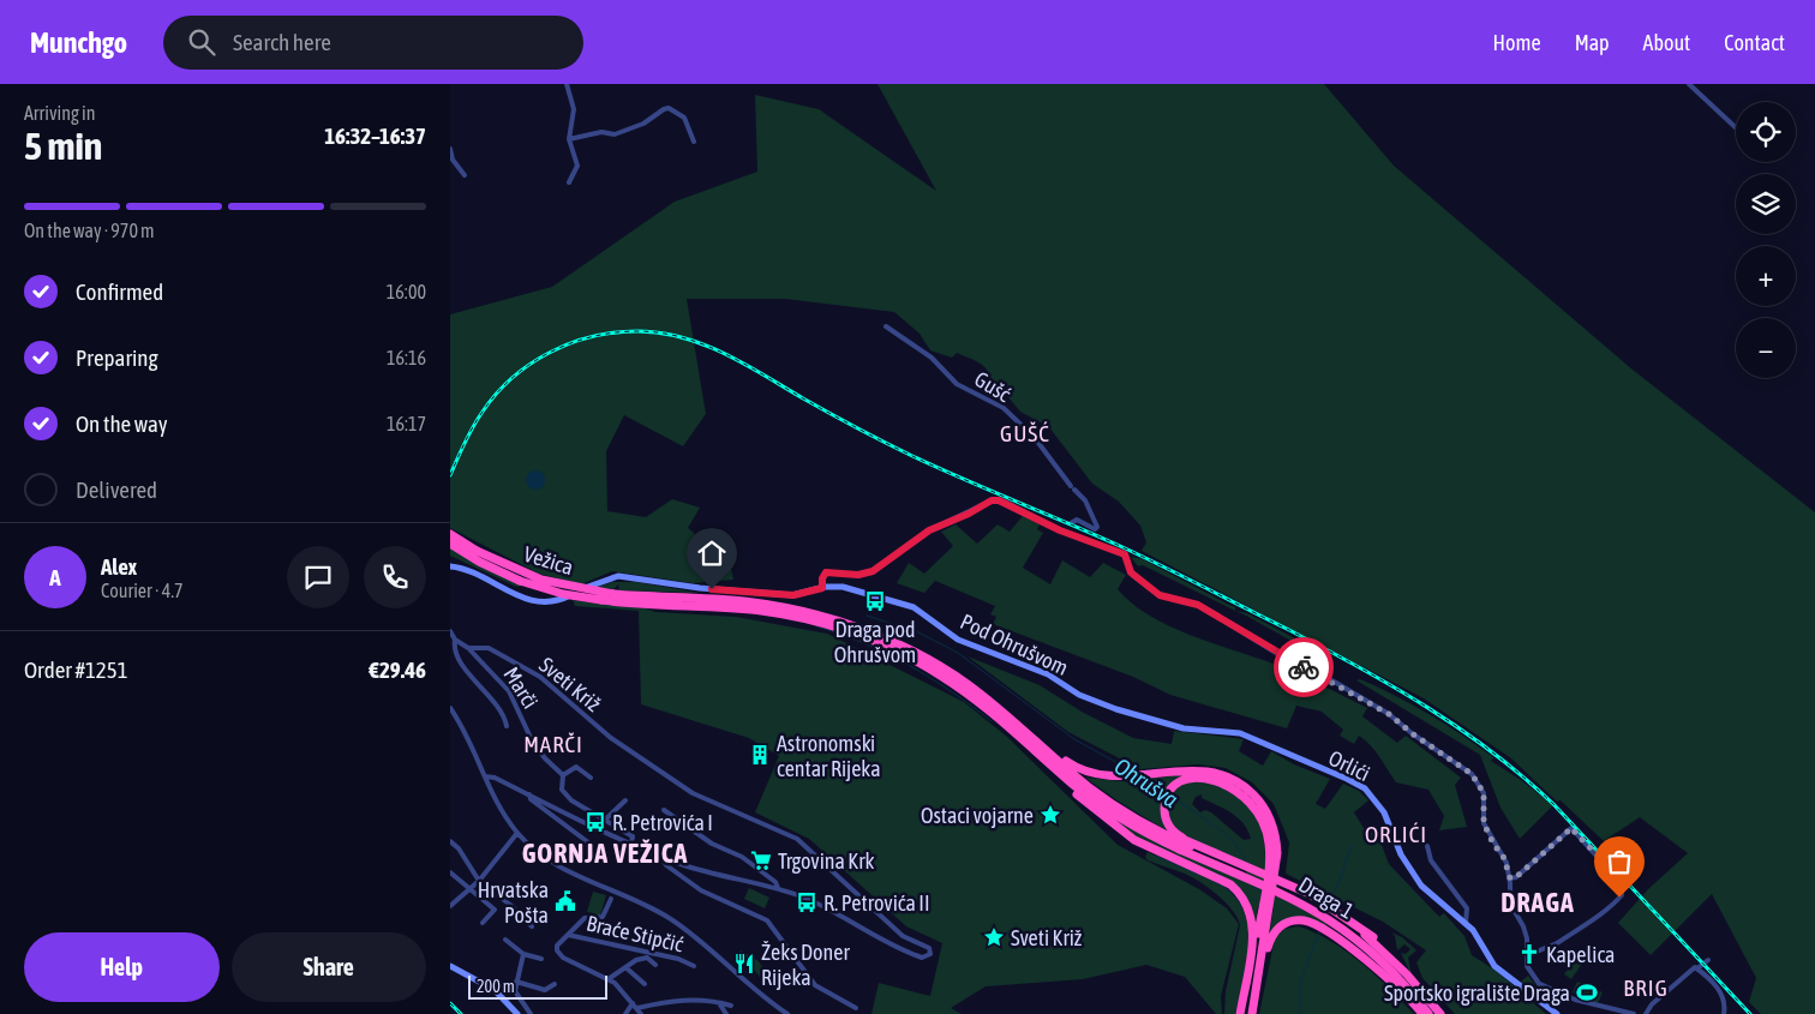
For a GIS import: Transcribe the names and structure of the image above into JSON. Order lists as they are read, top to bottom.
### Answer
{
  "streets": {
    "highway": ["Vežica", "Draga 1"],
    "street": [
      "Gušć",
      "Pod Ohrušvom",
      "Sveti Križ",
      "Marči",
      "Orlići",
      "Braće Stipčić"
    ]
  },
  "crossings": [
    ["Gušć", "Pod Ohrušvom"],
    ["Pod Ohrušvom", "Orlići"],
    ["Sveti Križ", "Marči"]
  ],
  "districts": [
    "GUŠĆ",
    "MARČI",
    "ORLIĆI",
    "GORNJA VEŽICA",
    "DRAGA",
    "BRIG"
  ],
  "water": ["Ohrušva"],
  "places": {
    "bus stop": ["Draga pod Ohrušvom", "R. Petrovića I", "R. Petrovića II"],
    "building": ["Astronomski centar Rijeka"],
    "place": ["Ostaci vojarne", "Sveti Križ"],
    "supermarket": ["Trgovina Krk"],
    "public building": ["Hrvatska Pošta"],
    "church": ["Kapelica"],
    "restaurant": ["Žeks Doner Rijeka"],
    "sports": ["Sportsko igralište Draga"]
  },
  "scale_bar": "200 m",
  "page": {
    "header": "Munchgo",
    "search": "Search here",
    "nav": [
      "Home",
      "Map",
      "About",
      "Contact"
    ],
    "heading": ["5 min", "Arriving in", "16:32–16:37"],
    "panel": [
      "Alex",
      "Courier · 4.7",
      "Order #1251",
      "€29.46"
    ],
    "map_buttons": ["+", "−"],
    "bar": "On the way · 970 m",
    "list": [
      ["Confirmed", "16:00"],
      ["Preparing", "16:16"],
      ["On the way", "16:17"],
      "Delivered"
    ],
    "round": "A",
    "buttons": ["Help", "Share"],
    "scale": "200 m"
  }
}
